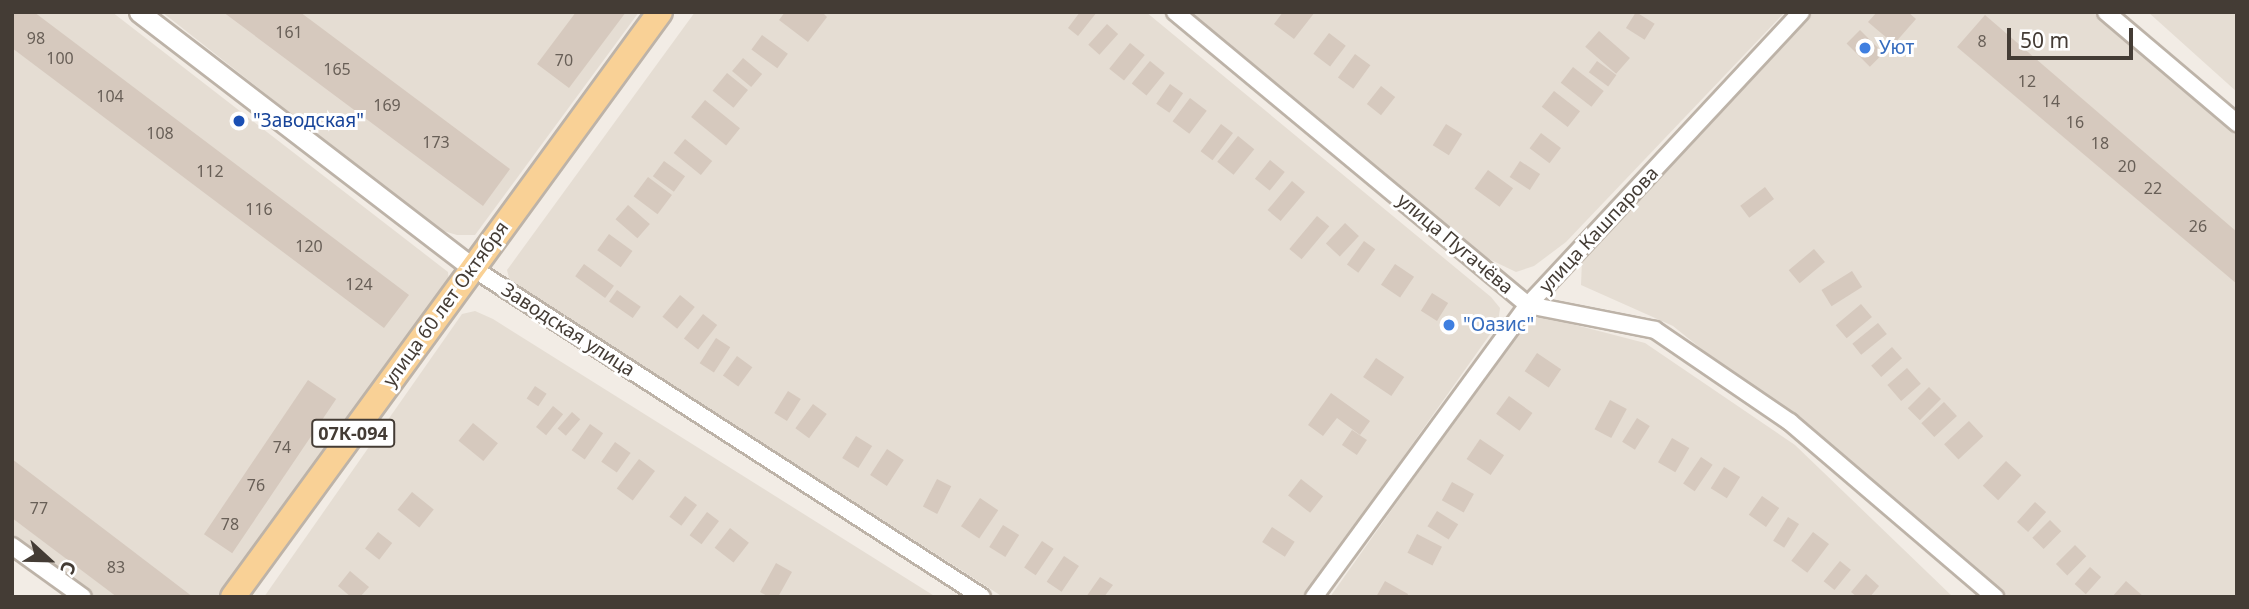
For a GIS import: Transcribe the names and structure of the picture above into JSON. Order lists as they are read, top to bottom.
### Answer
{
  "streets": {
    "main road": ["улица 60 лет Октября", "07К-094"],
    "street": ["улица Кашпарова", "улица Пугачёва", "Заводская улица"]
  },
  "crossings": [
    ["улица Кашпарова", "улица Пугачёва"],
    ["улица 60 лет Октября", "Заводская улица"]
  ],
  "places": ["Уют", "\"Заводская\"", "\"Оазис\""],
  "house_numbers": [
    "161",
    "98",
    "8",
    "100",
    "70",
    "165",
    "12",
    "104",
    "14",
    "169",
    "16",
    "108",
    "173",
    "18",
    "20",
    "112",
    "22",
    "116",
    "26",
    "120",
    "124",
    "74",
    "76",
    "77",
    "78",
    "83"
  ],
  "scale_bar": "50 m",
  "north": "right"
}
